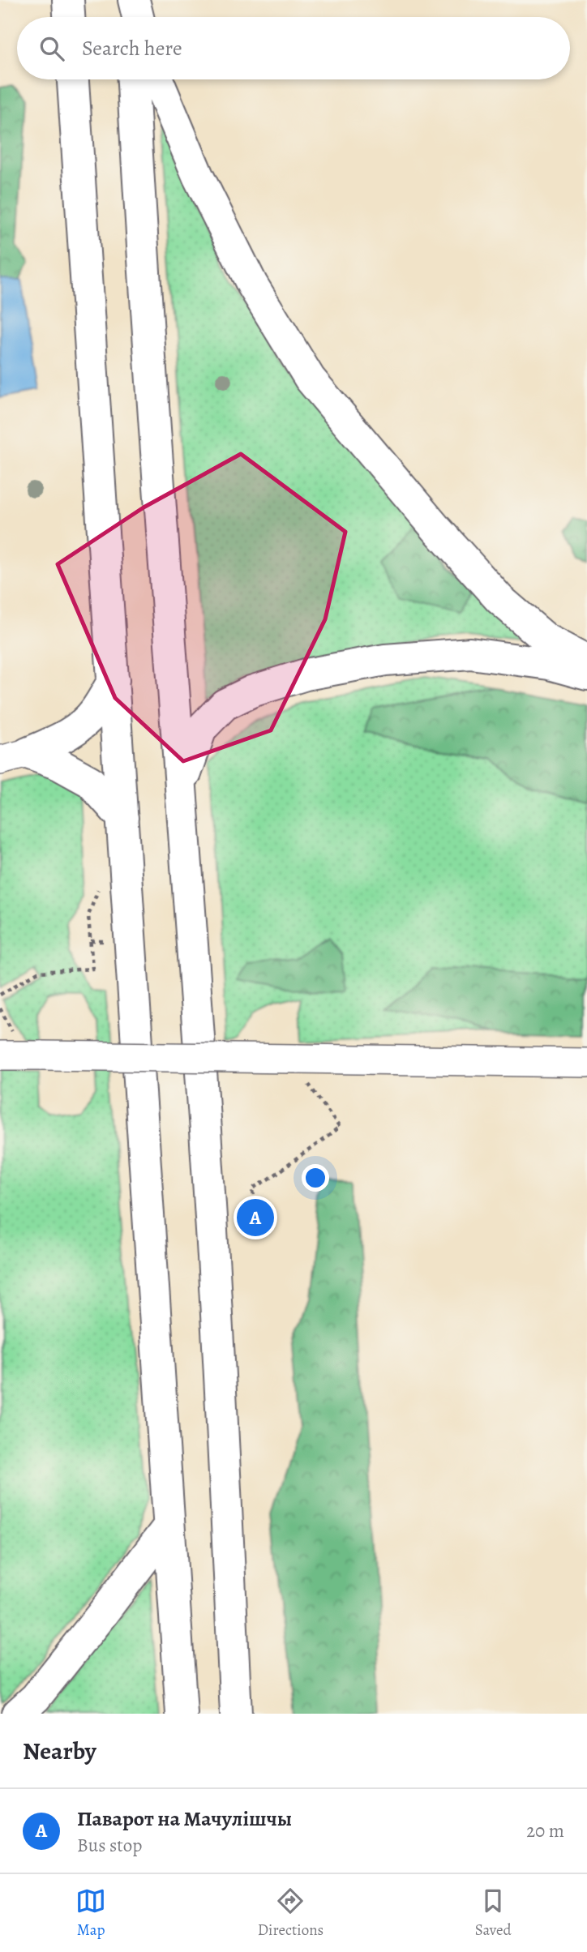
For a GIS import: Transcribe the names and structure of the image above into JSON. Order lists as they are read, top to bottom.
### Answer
{
  "page": {
    "search": "Search here",
    "pins": "A",
    "heading": "Nearby",
    "list": [
      {
        "mark": "A",
        "name": "Паварот на Мачулішчы",
        "note": "Bus stop",
        "value": "20 m"
      }
    ],
    "nav": ["Map", "Directions", "Saved"]
  }
}
